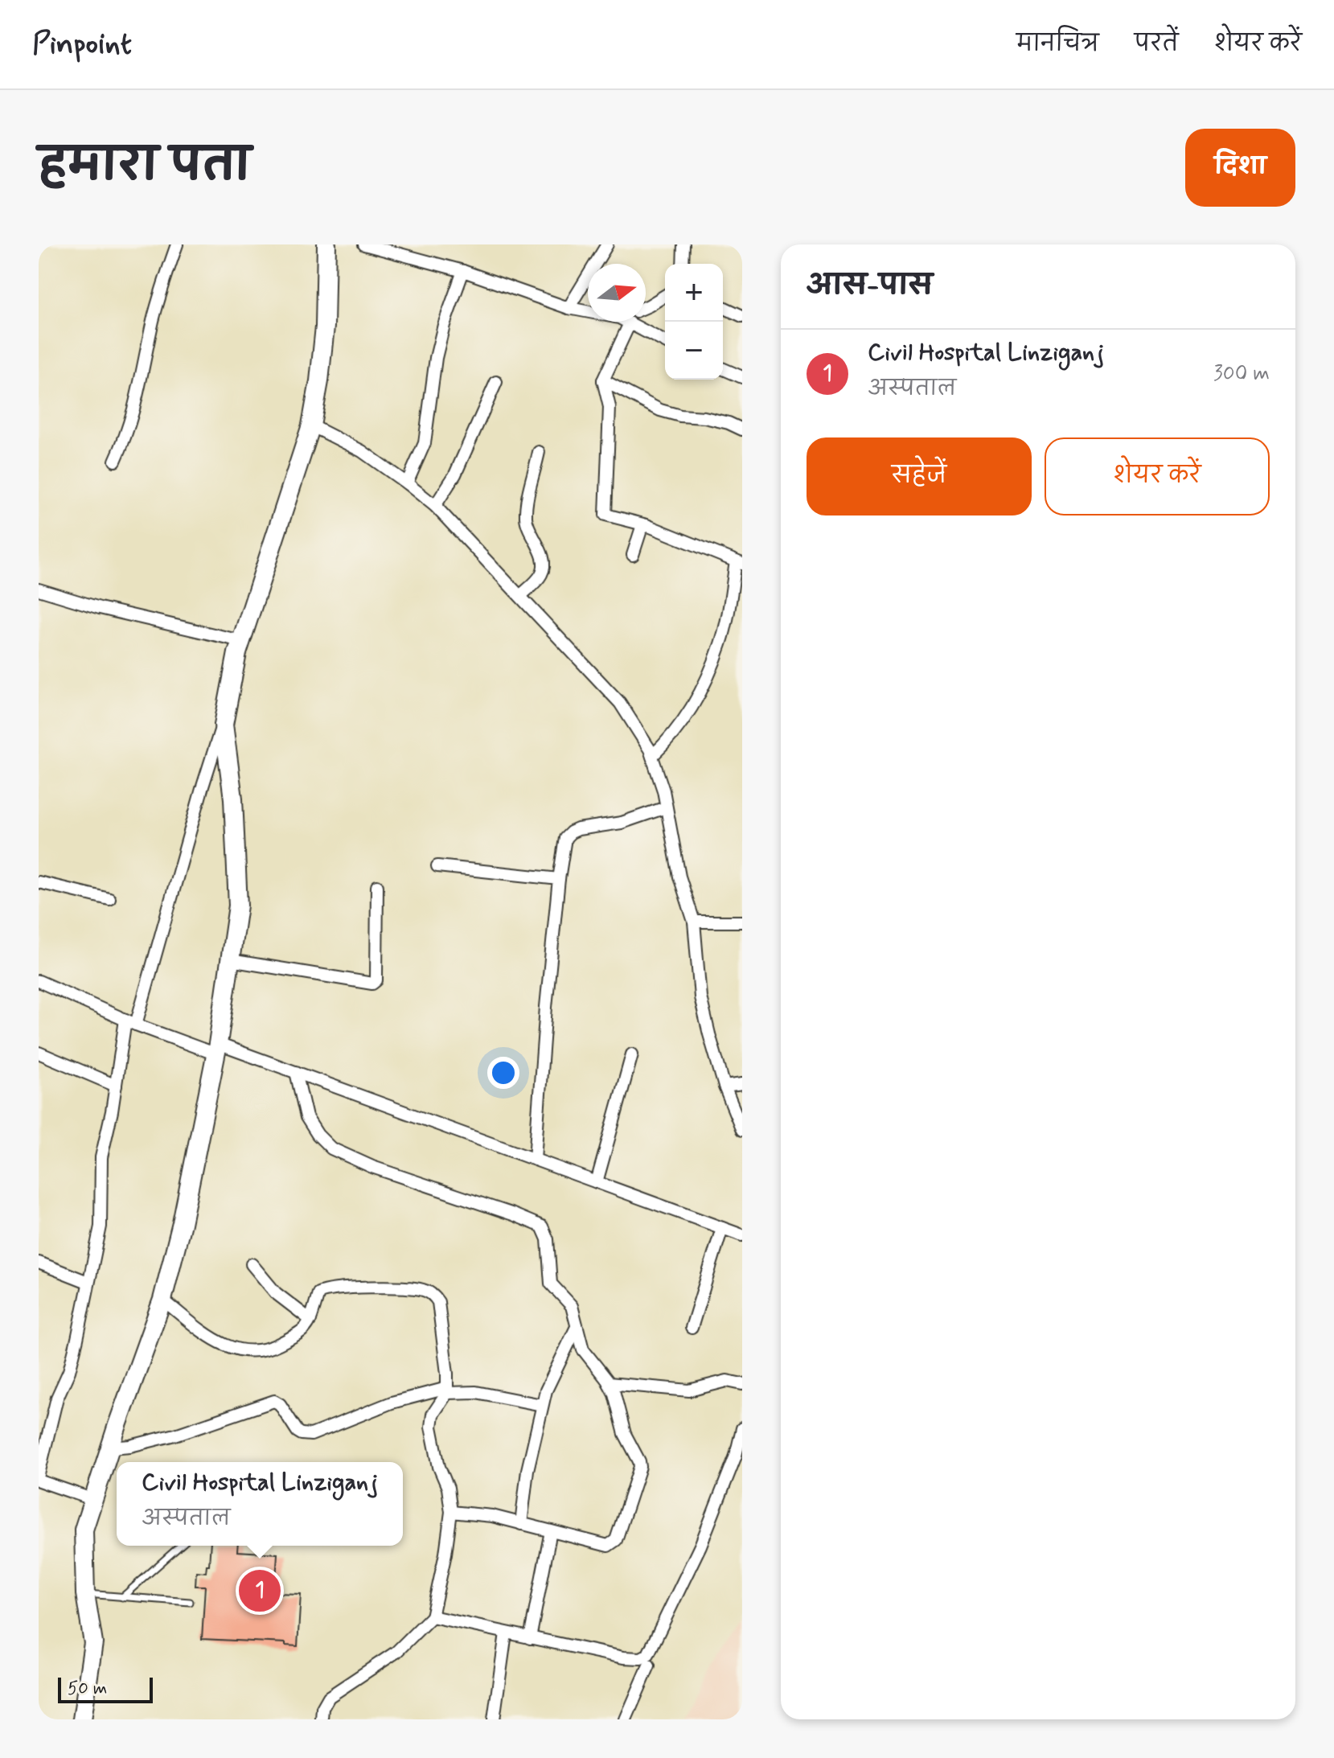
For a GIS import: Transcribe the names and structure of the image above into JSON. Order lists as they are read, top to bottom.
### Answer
{
  "scale_bar": "50 m",
  "north": "right",
  "page": {
    "header": "Pinpoint",
    "nav": ["मानचित्र", "परतें", "शेयर करें"],
    "title": "हमारा पता",
    "buttons": [
      "दिशा",
      ["सहेजें", "शेयर करें"]
    ],
    "heading": "आस-पास",
    "map_buttons": ["+", "−"],
    "list": [
      {
        "mark": "1",
        "name": "Civil Hospital Linziganj",
        "note": "अस्पताल",
        "value": "300 m"
      }
    ],
    "popup": ["Civil Hospital Linziganj", "अस्पताल"],
    "pins": "1",
    "scale": "50 m"
  }
}
